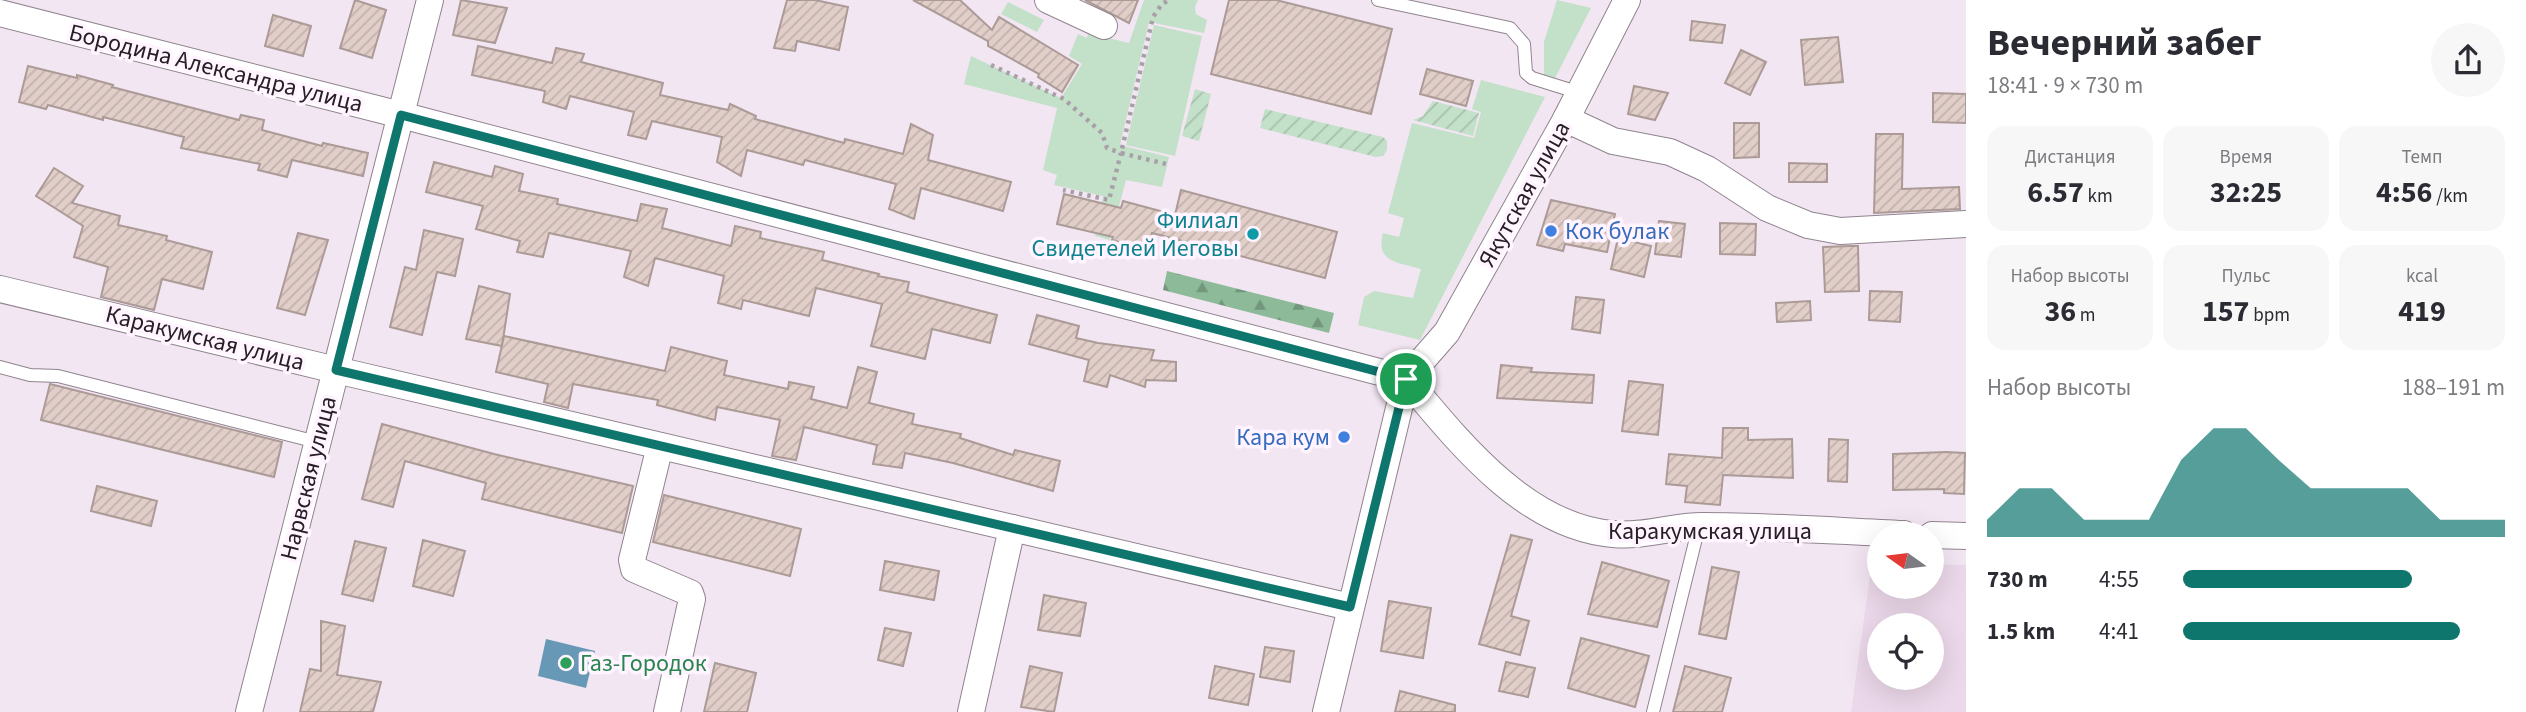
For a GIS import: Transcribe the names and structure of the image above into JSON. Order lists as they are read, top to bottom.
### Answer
{
  "streets": {
    "street": [
      "Бородина Александра улица",
      "Якутская улица",
      "Каракумская улица",
      "Нарвская улица"
    ]
  },
  "crossings": [
    ["Бородина Александра улица", "Якутская улица"],
    ["Бородина Александра улица", "Каракумская улица"],
    ["Бородина Александра улица", "Нарвская улица"],
    ["Якутская улица", "Каракумская улица"],
    ["Каракумская улица", "Нарвская улица"]
  ],
  "places": [
    "Кок булак",
    "Филиал Свидетелей Иеговы",
    "Кара кум",
    "Газ-Городок"
  ],
  "north": "left",
  "page": {
    "heading": ["Вечерний забег", "18:41 · 9 × 730 m"],
    "stats": [
      ["Дистанция", "6.57 km"],
      ["Время", "32:25"],
      ["Темп", "4:56 /km"],
      ["Набор высоты", "36 m"],
      ["Пульс", "157 bpm"],
      ["kcal", "419"]
    ],
    "chart": ["Набор высоты", "188–191 m"],
    "list": [
      {
        "name": "730 m",
        "note": "4:55"
      },
      {
        "name": "1.5 km",
        "note": "4:41"
      }
    ]
  }
}
